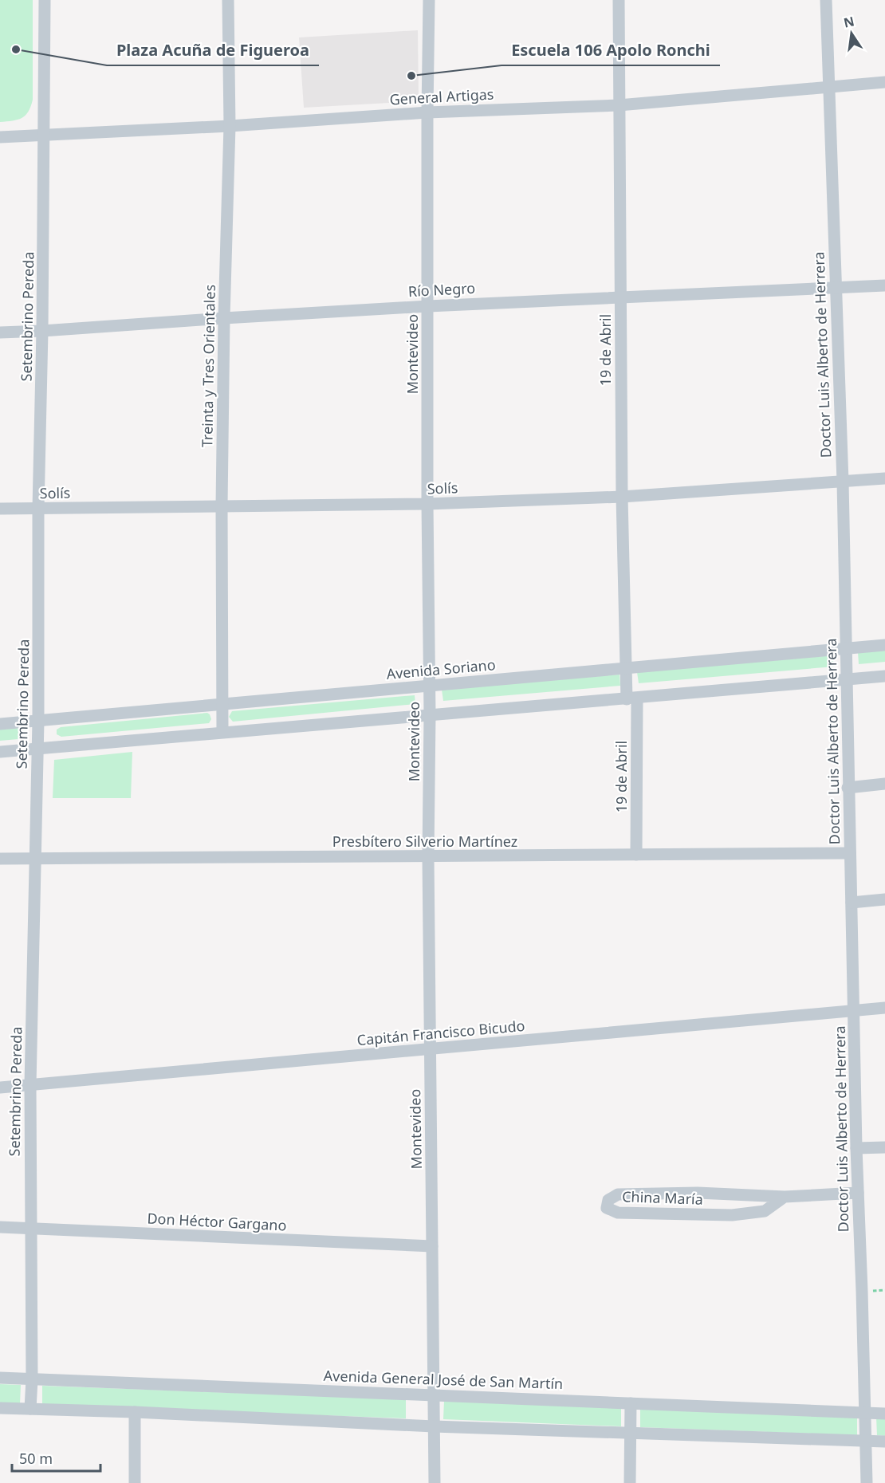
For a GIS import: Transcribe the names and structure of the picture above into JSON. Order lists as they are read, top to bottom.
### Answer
{
  "streets": {
    "street": [
      "General Artigas",
      "Río Negro",
      "Setembrino Pereda",
      "19 de Abril",
      "Montevideo",
      "Doctor Luis Alberto de Herrera",
      "Treinta y Tres Orientales",
      "Solís",
      "Avenida Soriano",
      "Presbítero Silverio Martínez",
      "Capitán Francisco Bicudo",
      "China María",
      "Don Héctor Gargano",
      "Avenida General José de San Martín"
    ]
  },
  "crossings": [
    ["General Artigas", "Setembrino Pereda"],
    ["General Artigas", "19 de Abril"],
    ["General Artigas", "Montevideo"],
    ["General Artigas", "Doctor Luis Alberto de Herrera"],
    ["General Artigas", "Treinta y Tres Orientales"],
    ["Río Negro", "Setembrino Pereda"],
    ["Río Negro", "19 de Abril"],
    ["Río Negro", "Montevideo"],
    ["Río Negro", "Doctor Luis Alberto de Herrera"],
    ["Río Negro", "Treinta y Tres Orientales"],
    ["Setembrino Pereda", "Solís"],
    ["Setembrino Pereda", "Avenida Soriano"],
    ["Setembrino Pereda", "Presbítero Silverio Martínez"],
    ["Setembrino Pereda", "Capitán Francisco Bicudo"],
    ["Setembrino Pereda", "Don Héctor Gargano"],
    ["Setembrino Pereda", "Avenida General José de San Martín"],
    ["19 de Abril", "Solís"],
    ["19 de Abril", "Avenida Soriano"],
    ["19 de Abril", "Presbítero Silverio Martínez"],
    ["Montevideo", "Solís"],
    ["Montevideo", "Avenida Soriano"],
    ["Montevideo", "Presbítero Silverio Martínez"],
    ["Montevideo", "Capitán Francisco Bicudo"],
    ["Montevideo", "Don Héctor Gargano"],
    ["Montevideo", "Avenida General José de San Martín"],
    ["Doctor Luis Alberto de Herrera", "Solís"],
    ["Doctor Luis Alberto de Herrera", "Avenida Soriano"],
    ["Doctor Luis Alberto de Herrera", "Presbítero Silverio Martínez"],
    ["Doctor Luis Alberto de Herrera", "Capitán Francisco Bicudo"],
    ["Doctor Luis Alberto de Herrera", "China María"],
    ["Doctor Luis Alberto de Herrera", "Avenida General José de San Martín"],
    ["Treinta y Tres Orientales", "Solís"],
    ["Treinta y Tres Orientales", "Avenida Soriano"]
  ],
  "places": ["Plaza Acuña de Figueroa", "Escuela 106 Apolo Ronchi"],
  "scale_bar": "50 m",
  "north": "top"
}
